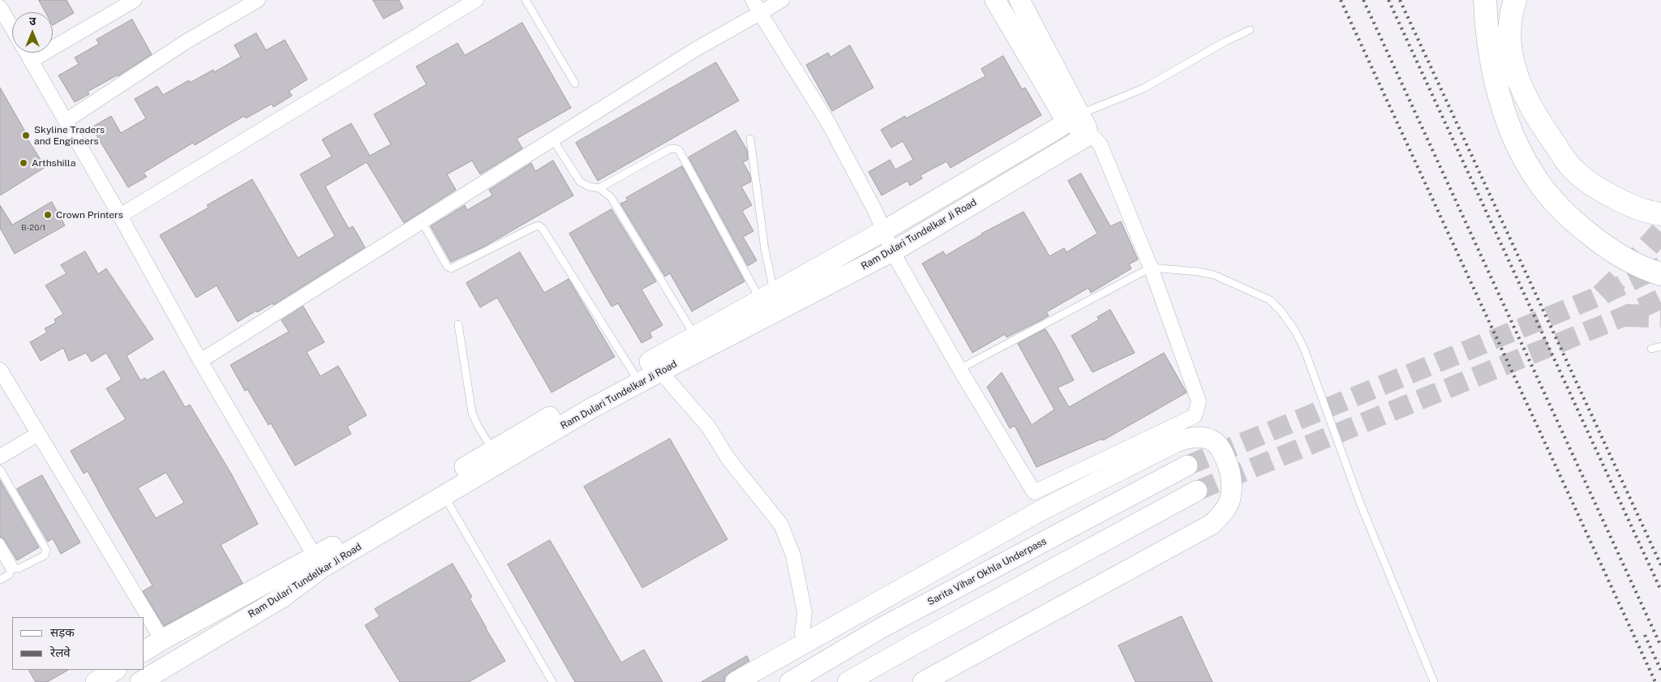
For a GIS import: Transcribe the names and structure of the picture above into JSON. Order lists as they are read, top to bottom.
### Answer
{
  "streets": {
    "street": ["Ram Dulari Tundelkar Ji Road", "Sarita Vihar Okhla Underpass"]
  },
  "places": ["Skyline Traders and Engineers", "Arthshilla", "Crown Printers"],
  "house_numbers": ["B-20/1"],
  "legend": ["सड़क", "रेलवे"],
  "north": "top"
}
